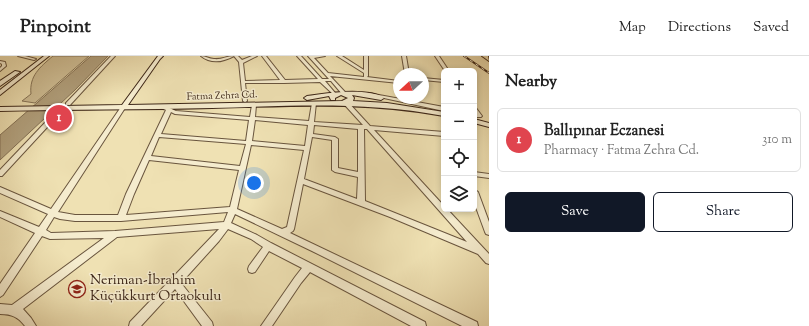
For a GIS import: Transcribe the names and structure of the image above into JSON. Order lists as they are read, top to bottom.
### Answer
{
  "streets": {
    "main road": ["Fatma Zehra Cd."]
  },
  "places": {
    "school or university": ["Neriman-İbrahim Küçükkurt Ortaokulu"]
  },
  "north": "left",
  "page": {
    "header": "Pinpoint",
    "nav": ["Map", "Directions", "Saved"],
    "heading": "Nearby",
    "map_buttons": ["+", "−"],
    "pins": "1",
    "list": [
      {
        "mark": "1",
        "name": "Ballıpınar Eczanesi",
        "note": "Pharmacy · Fatma Zehra Cd.",
        "value": "310 m"
      }
    ],
    "buttons": ["Save", "Share"]
  }
}
